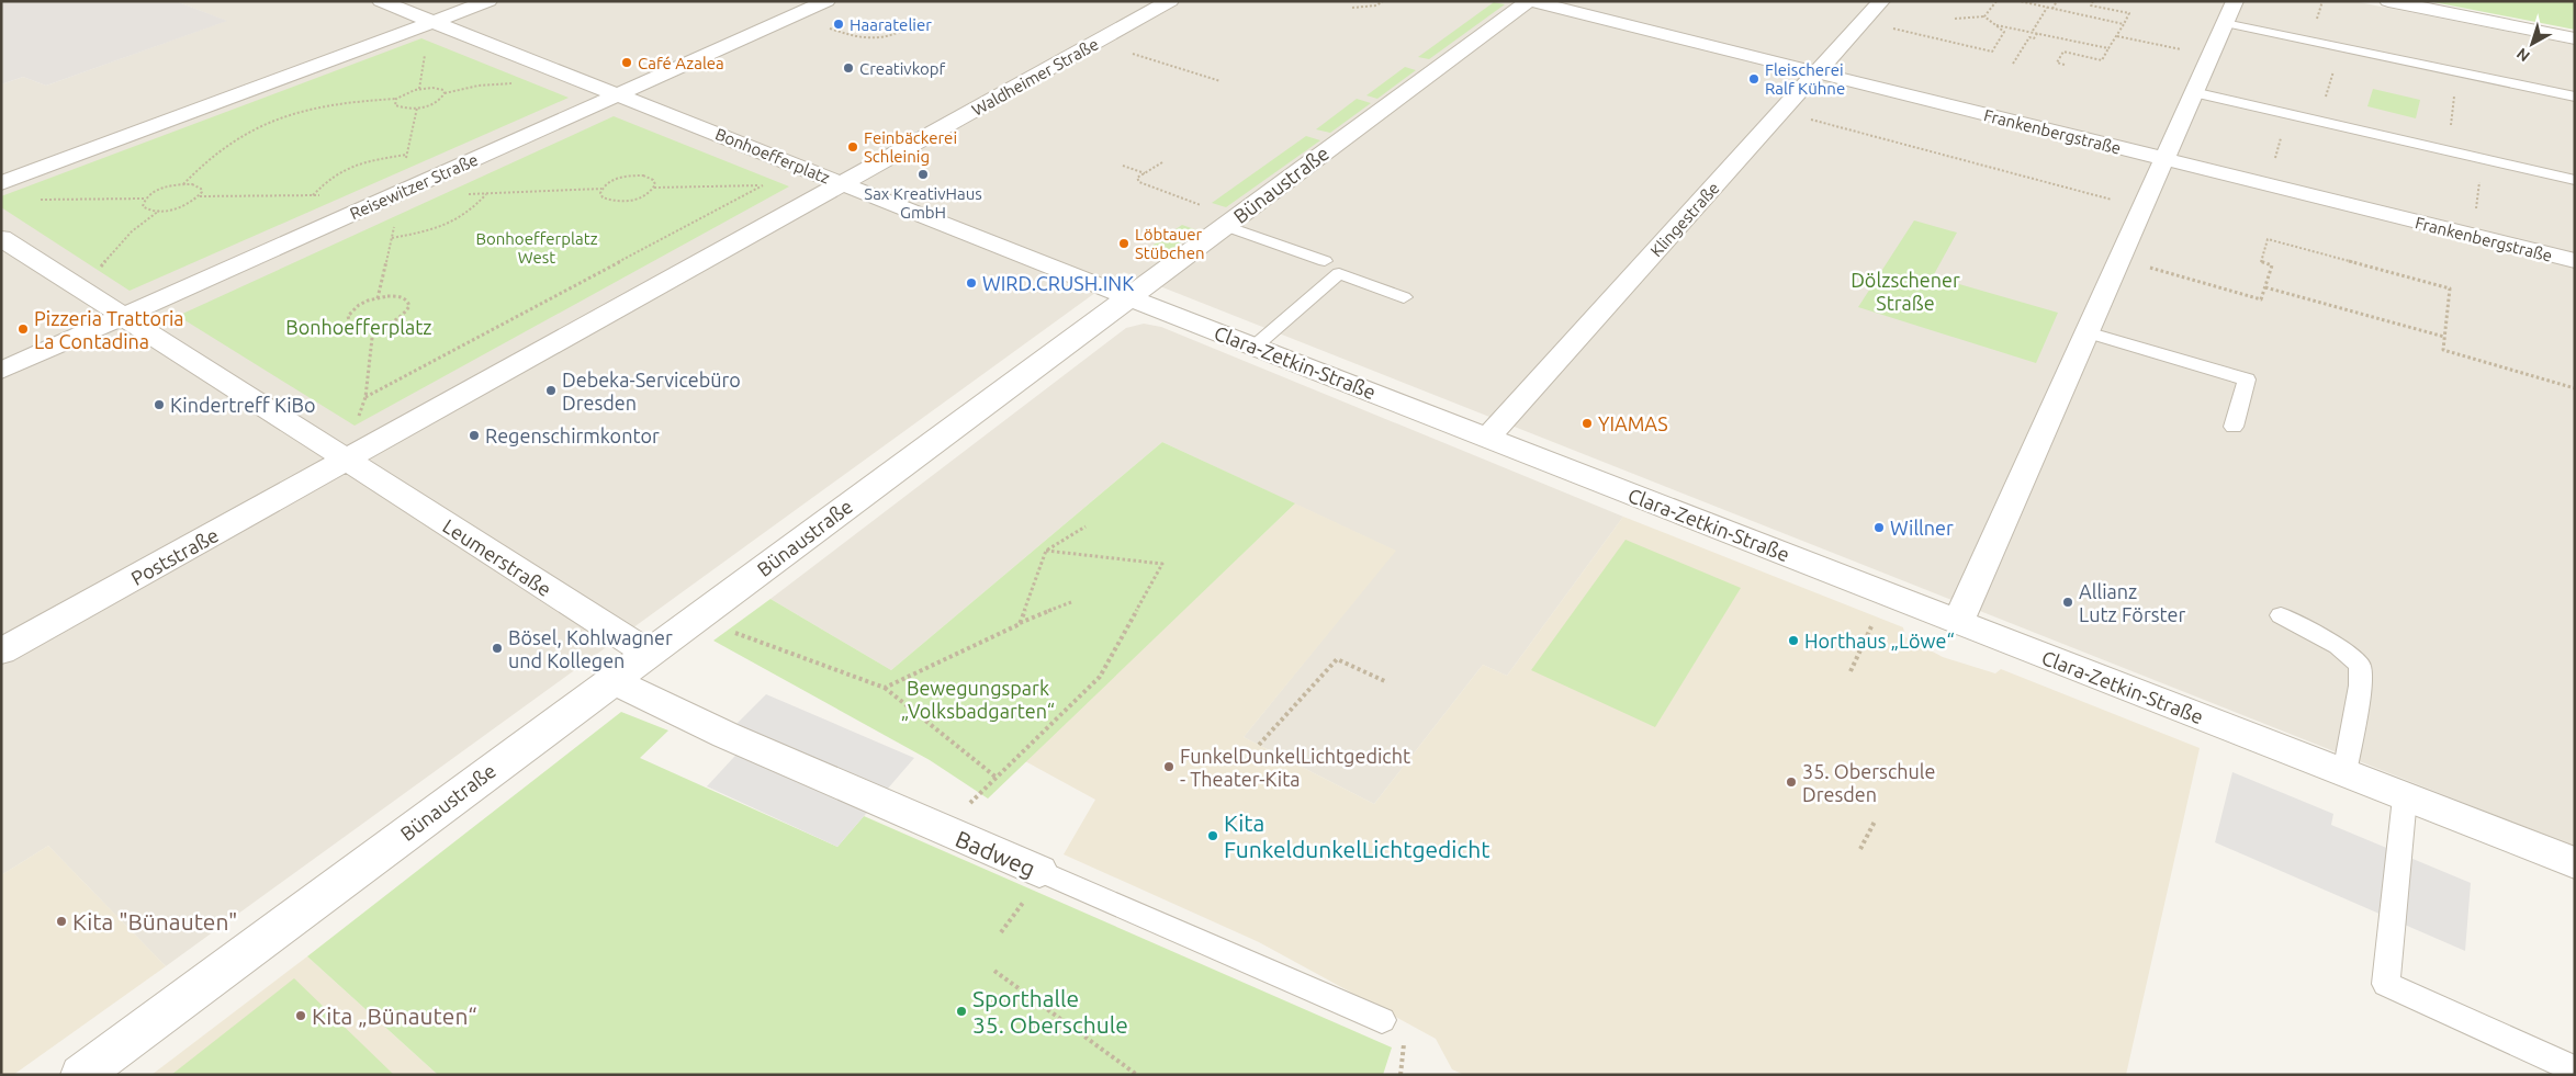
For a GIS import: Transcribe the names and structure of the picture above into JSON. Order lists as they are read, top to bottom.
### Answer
{
  "streets": {
    "street": [
      "Waldheimer Straße",
      "Frankenbergstraße",
      "Bonhoefferplatz",
      "Bünaustraße",
      "Reisewitzer Straße",
      "Klingestraße",
      "Clara-Zetkin-Straße",
      "Poststraße",
      "Leumerstraße",
      "Badweg"
    ]
  },
  "crossings": [
    ["Waldheimer Straße", "Bonhoefferplatz"],
    ["Waldheimer Straße", "Clara-Zetkin-Straße"],
    ["Frankenbergstraße", "Bünaustraße"],
    ["Frankenbergstraße", "Klingestraße"],
    ["Bonhoefferplatz", "Reisewitzer Straße"],
    ["Bonhoefferplatz", "Clara-Zetkin-Straße"],
    ["Bonhoefferplatz", "Poststraße"],
    ["Bonhoefferplatz", "Leumerstraße"],
    ["Bünaustraße", "Clara-Zetkin-Straße"],
    ["Bünaustraße", "Leumerstraße"],
    ["Bünaustraße", "Badweg"],
    ["Klingestraße", "Clara-Zetkin-Straße"],
    ["Poststraße", "Leumerstraße"]
  ],
  "parks": [
    "Bonhoefferplatz West",
    "Dölzschener Straße",
    "Bonhoefferplatz",
    "Bewegungspark „Volksbadgarten“"
  ],
  "places": [
    "Haaratelier",
    "Café Azalea",
    "Creativkopf",
    "Fleischerei Ralf Kühne",
    "Feinbäckerei Schleinig",
    "Sax KreativHaus GmbH",
    "Löbtauer Stübchen",
    "WIRD.CRUSH.INK",
    "Pizzeria Trattoria La Contadina",
    "Debeka-Servicebüro Dresden",
    "Kindertreff KiBo",
    "YIAMAS",
    "Regenschirmkontor",
    "Willner",
    "Allianz Lutz Förster",
    "Horthaus „Löwe“",
    "Bösel, Kohlwagner und Kollegen",
    "FunkelDunkelLichtgedicht - Theater-Kita",
    "35. Oberschule Dresden",
    "Kita FunkeldunkelLichtgedicht",
    "Kita \"Bünauten\"",
    "Sporthalle 35. Oberschule",
    "Kita „Bünauten“"
  ],
  "north": "bottom left"
}
